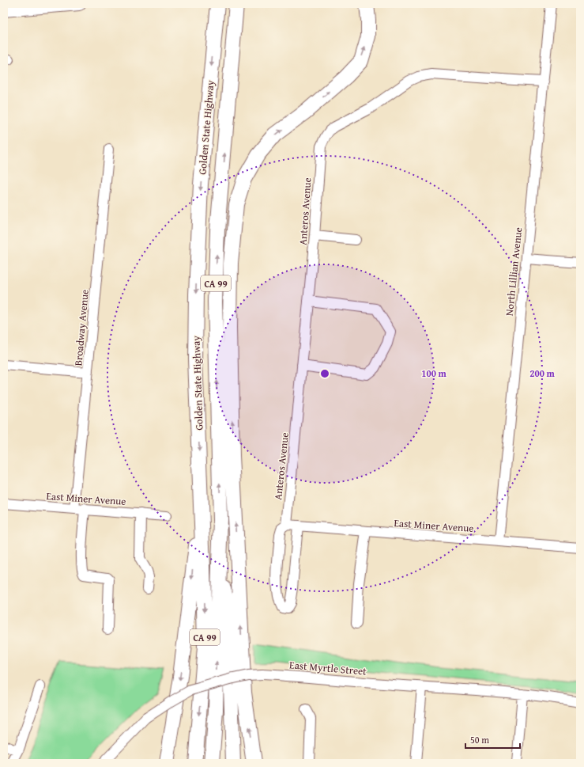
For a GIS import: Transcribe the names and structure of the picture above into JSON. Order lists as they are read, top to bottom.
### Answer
{
  "streets": {
    "highway": ["Golden State Highway", "CA 99"],
    "street": [
      "Anteros Avenue",
      "North Lillian Avenue",
      "Broadway Avenue",
      "East Miner Avenue",
      "East Myrtle Street"
    ]
  },
  "crossings": [
    ["Anteros Avenue", "North Lillian Avenue"],
    ["Anteros Avenue", "East Miner Avenue"],
    ["North Lillian Avenue", "East Miner Avenue"],
    ["Broadway Avenue", "East Miner Avenue"]
  ],
  "scale_bar": "50 m",
  "rings": ["100 m", "200 m"]
}
